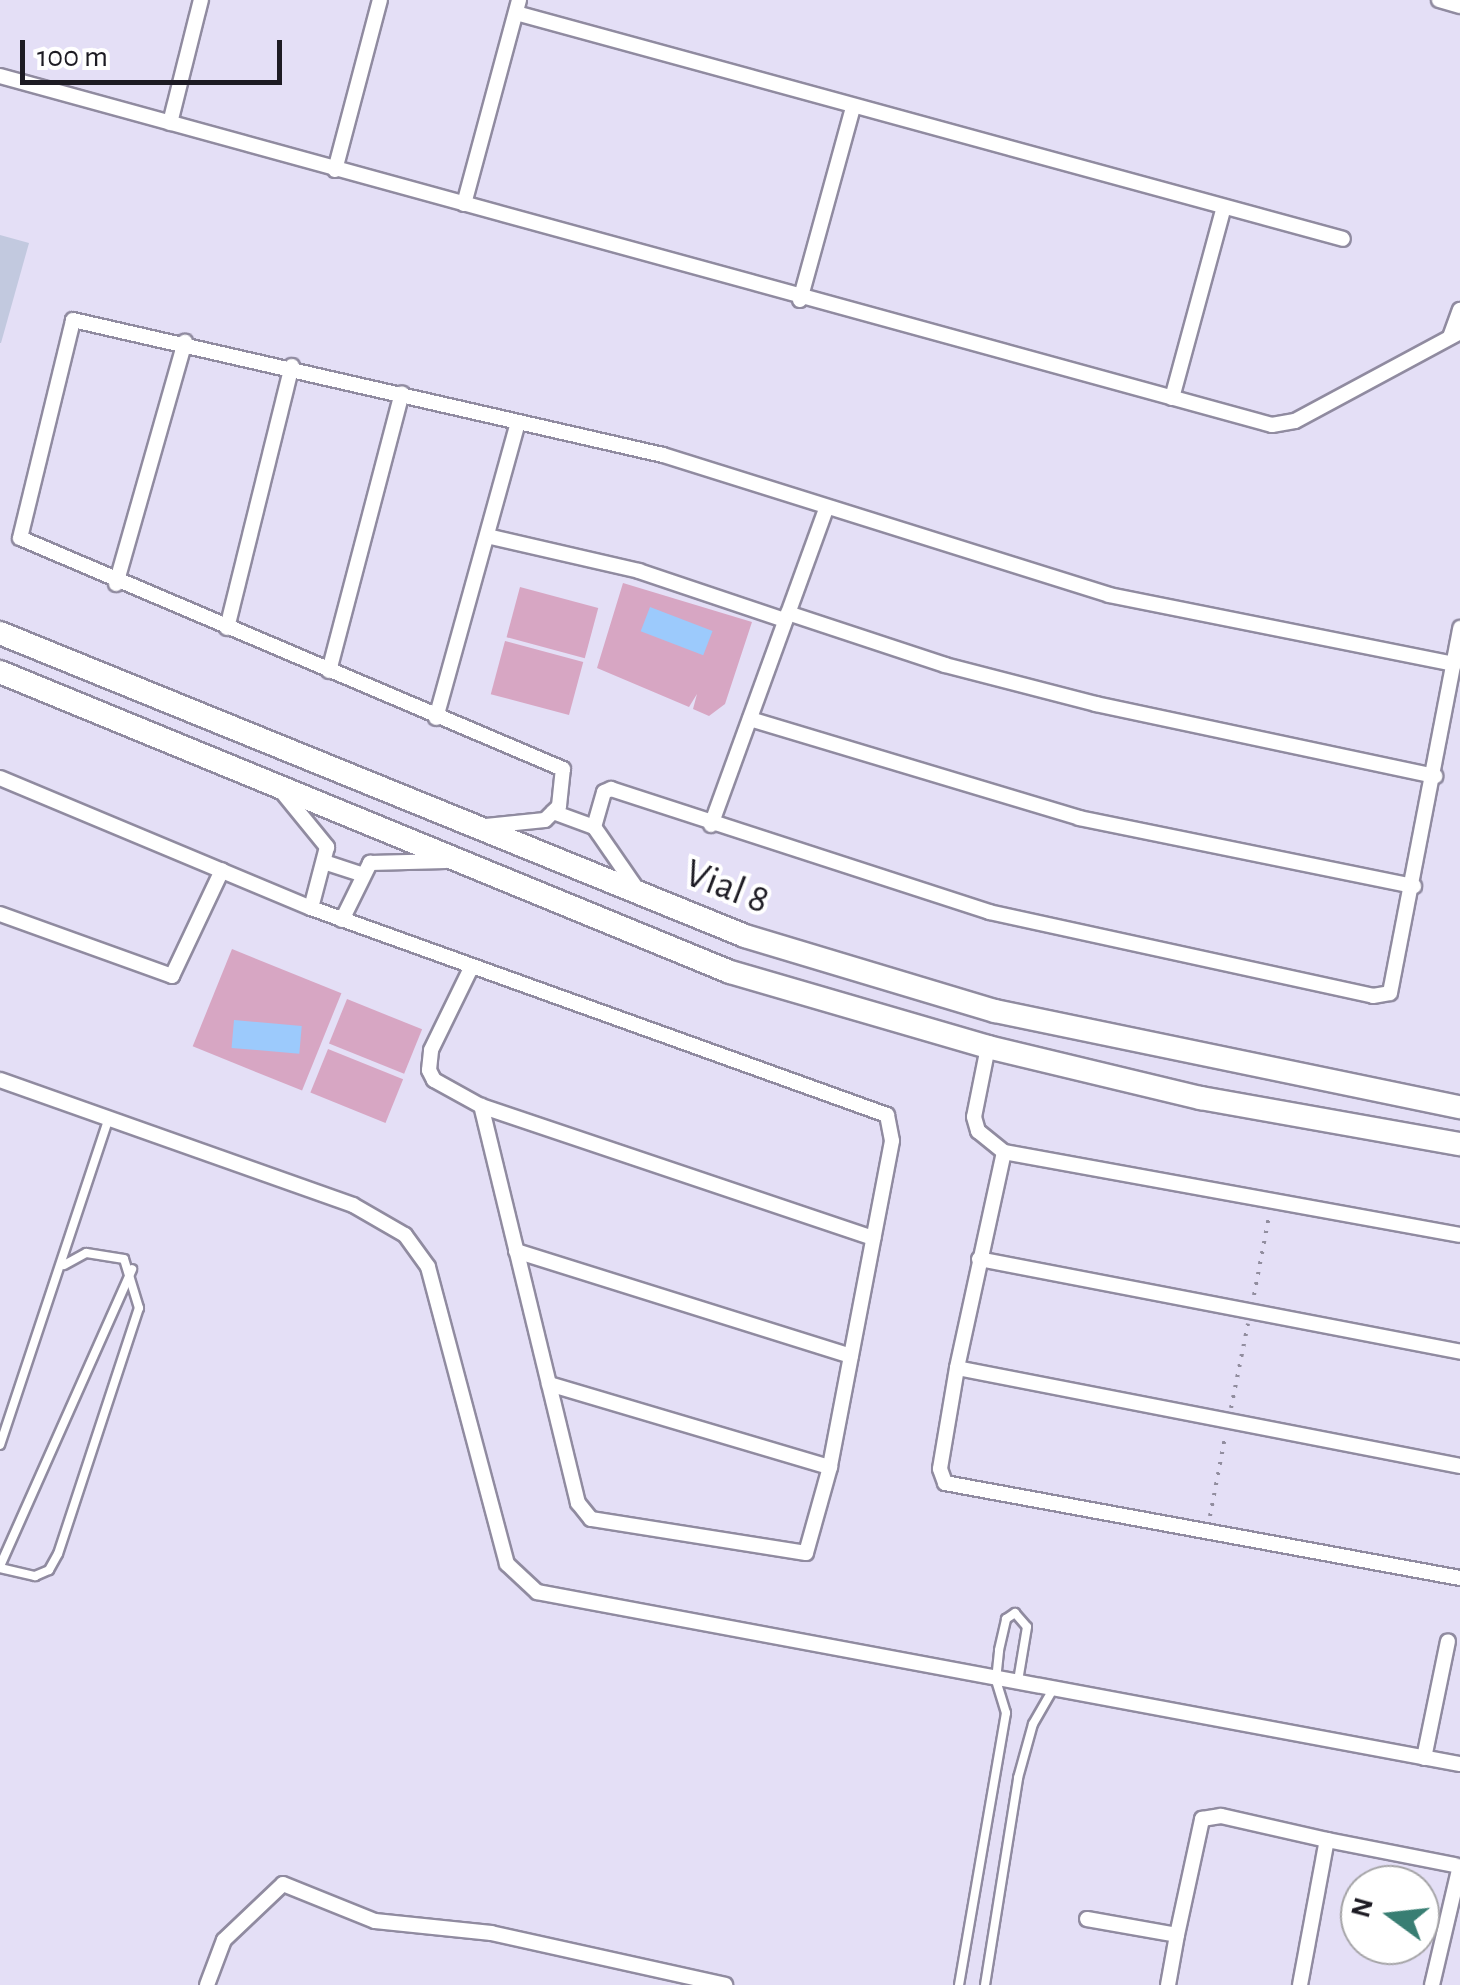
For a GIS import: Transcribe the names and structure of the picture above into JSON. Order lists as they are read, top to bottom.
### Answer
{
  "streets": {
    "main road": ["Vial 8"]
  },
  "scale_bar": "100 m",
  "north": "left"
}
